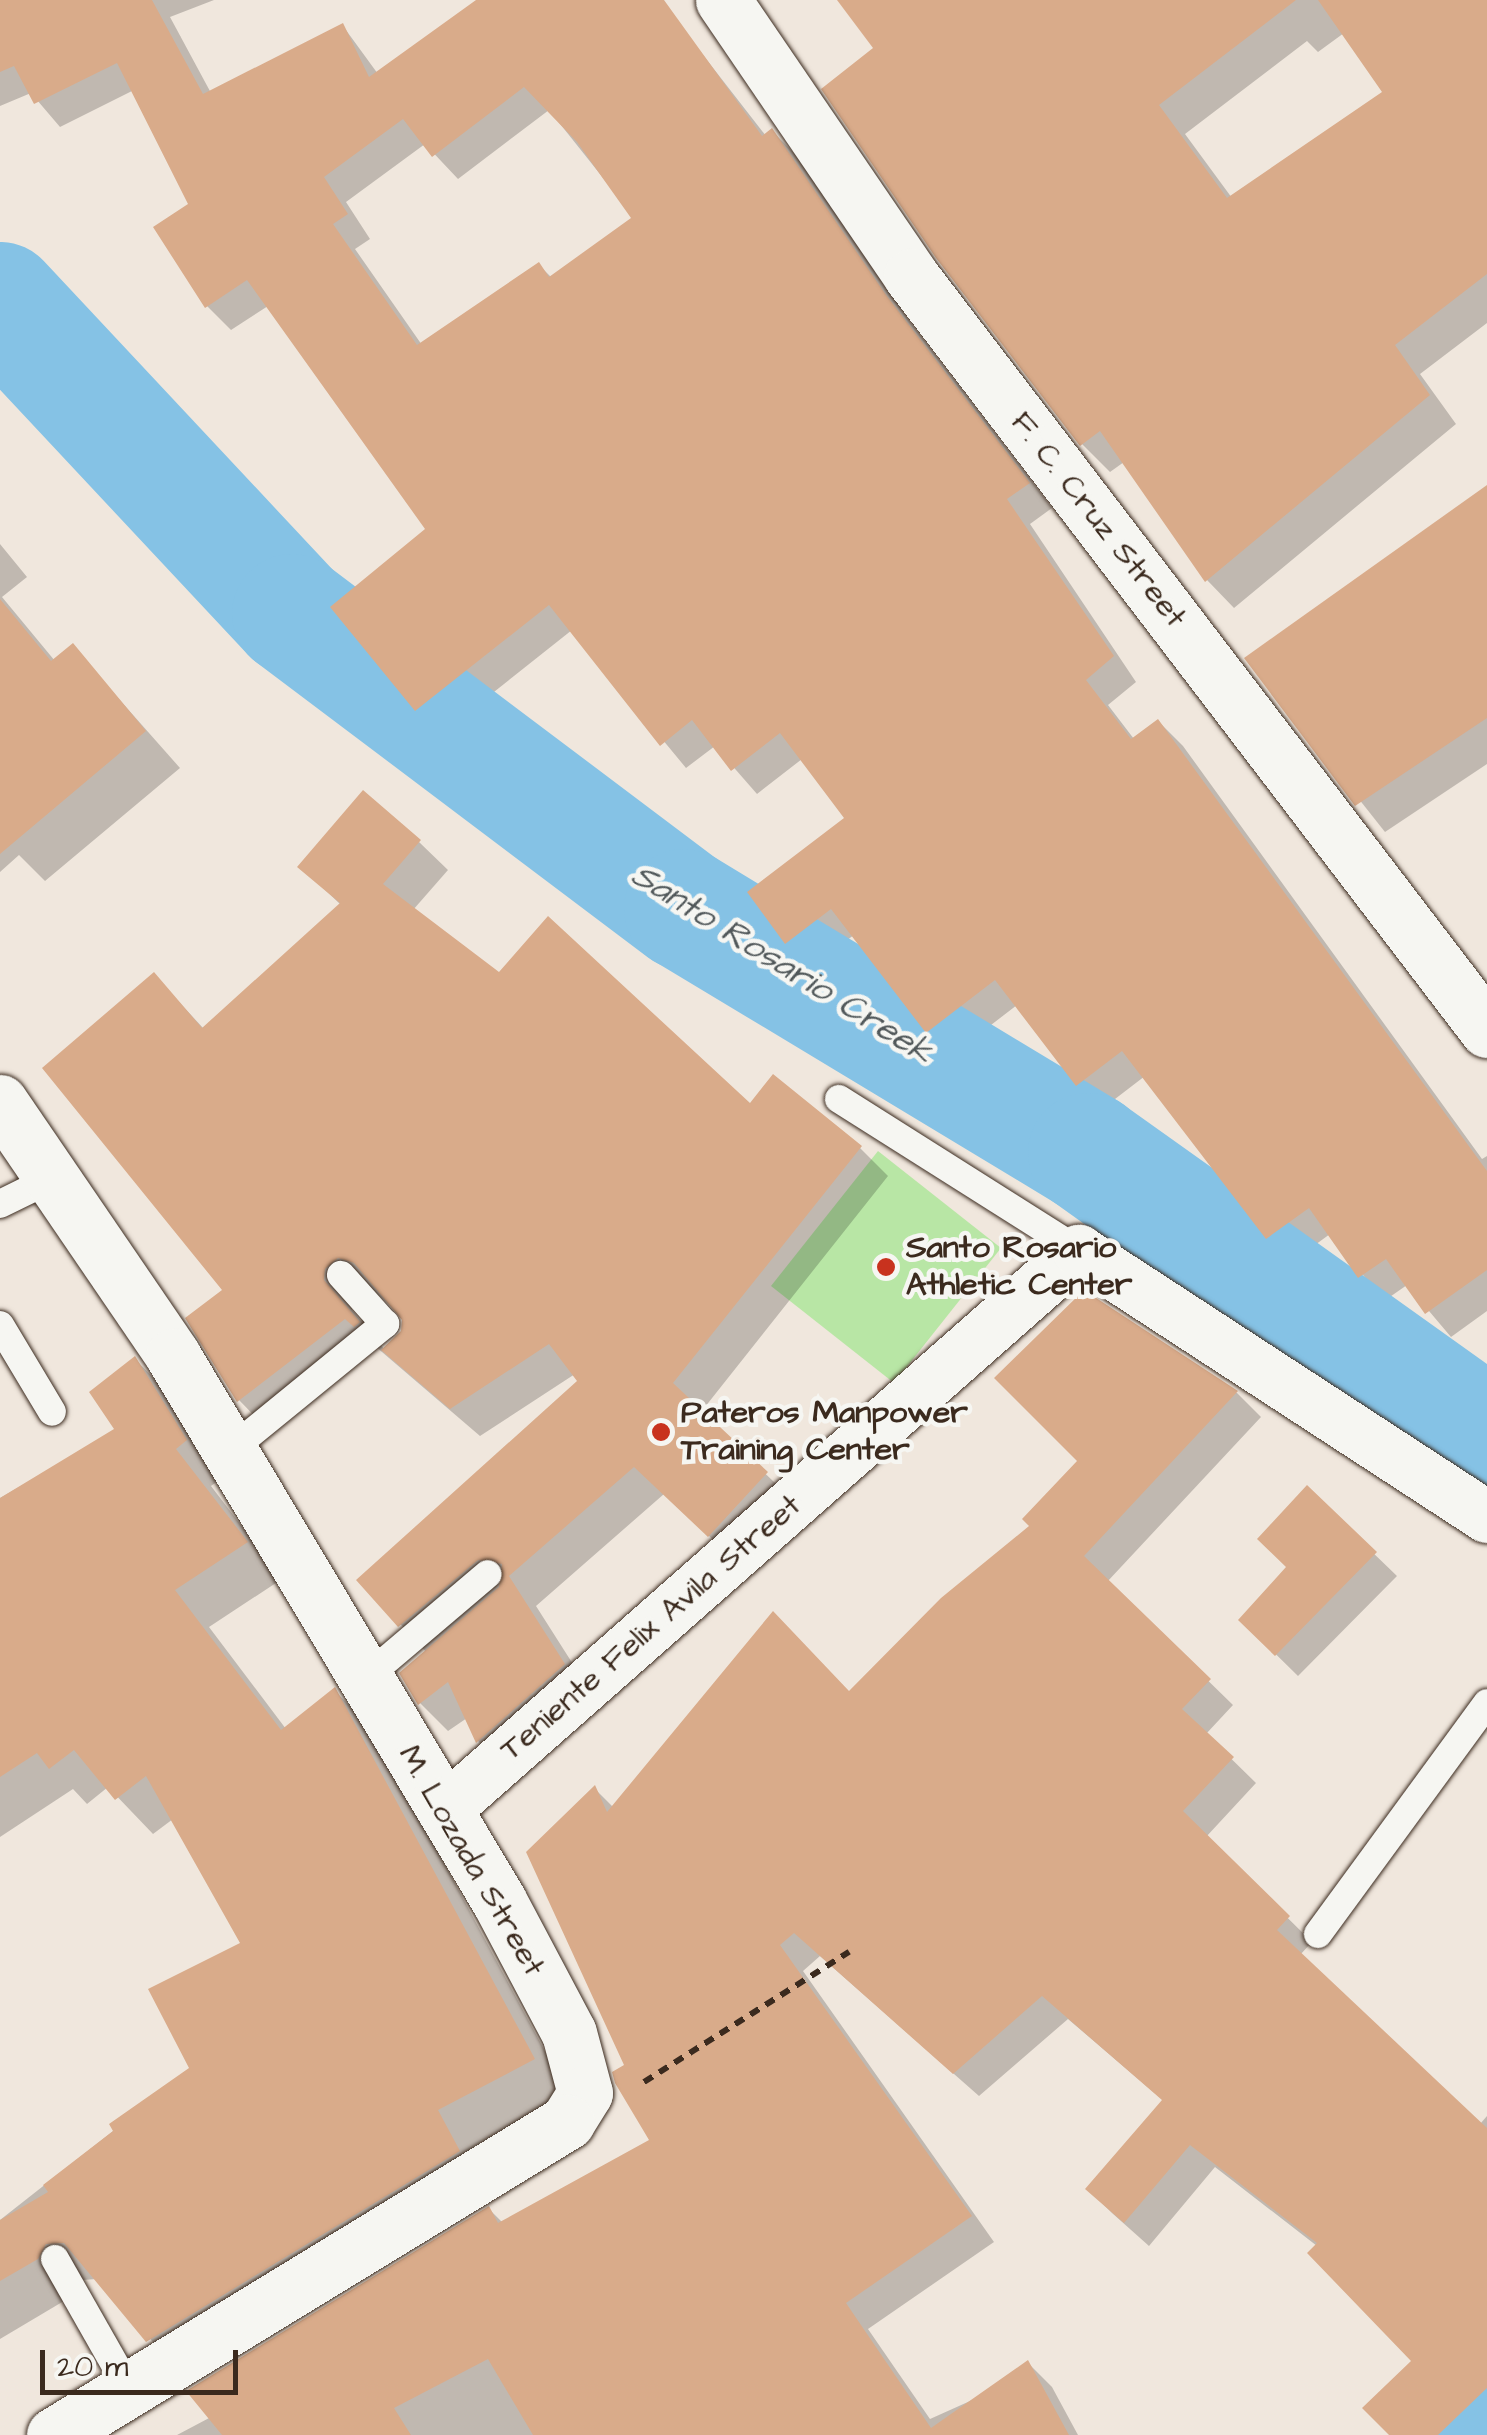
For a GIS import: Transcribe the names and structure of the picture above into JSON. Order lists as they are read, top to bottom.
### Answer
{
  "streets": {
    "street": ["F. C. Cruz Street", "Teniente Felix Avila Street", "M. Lozada Street"]
  },
  "crossings": [
    ["Teniente Felix Avila Street", "M. Lozada Street"]
  ],
  "water": ["Santo Rosario Creek"],
  "places": ["Santo Rosario Athletic Center", "Pateros Manpower Training Center"],
  "scale_bar": "20 m"
}
